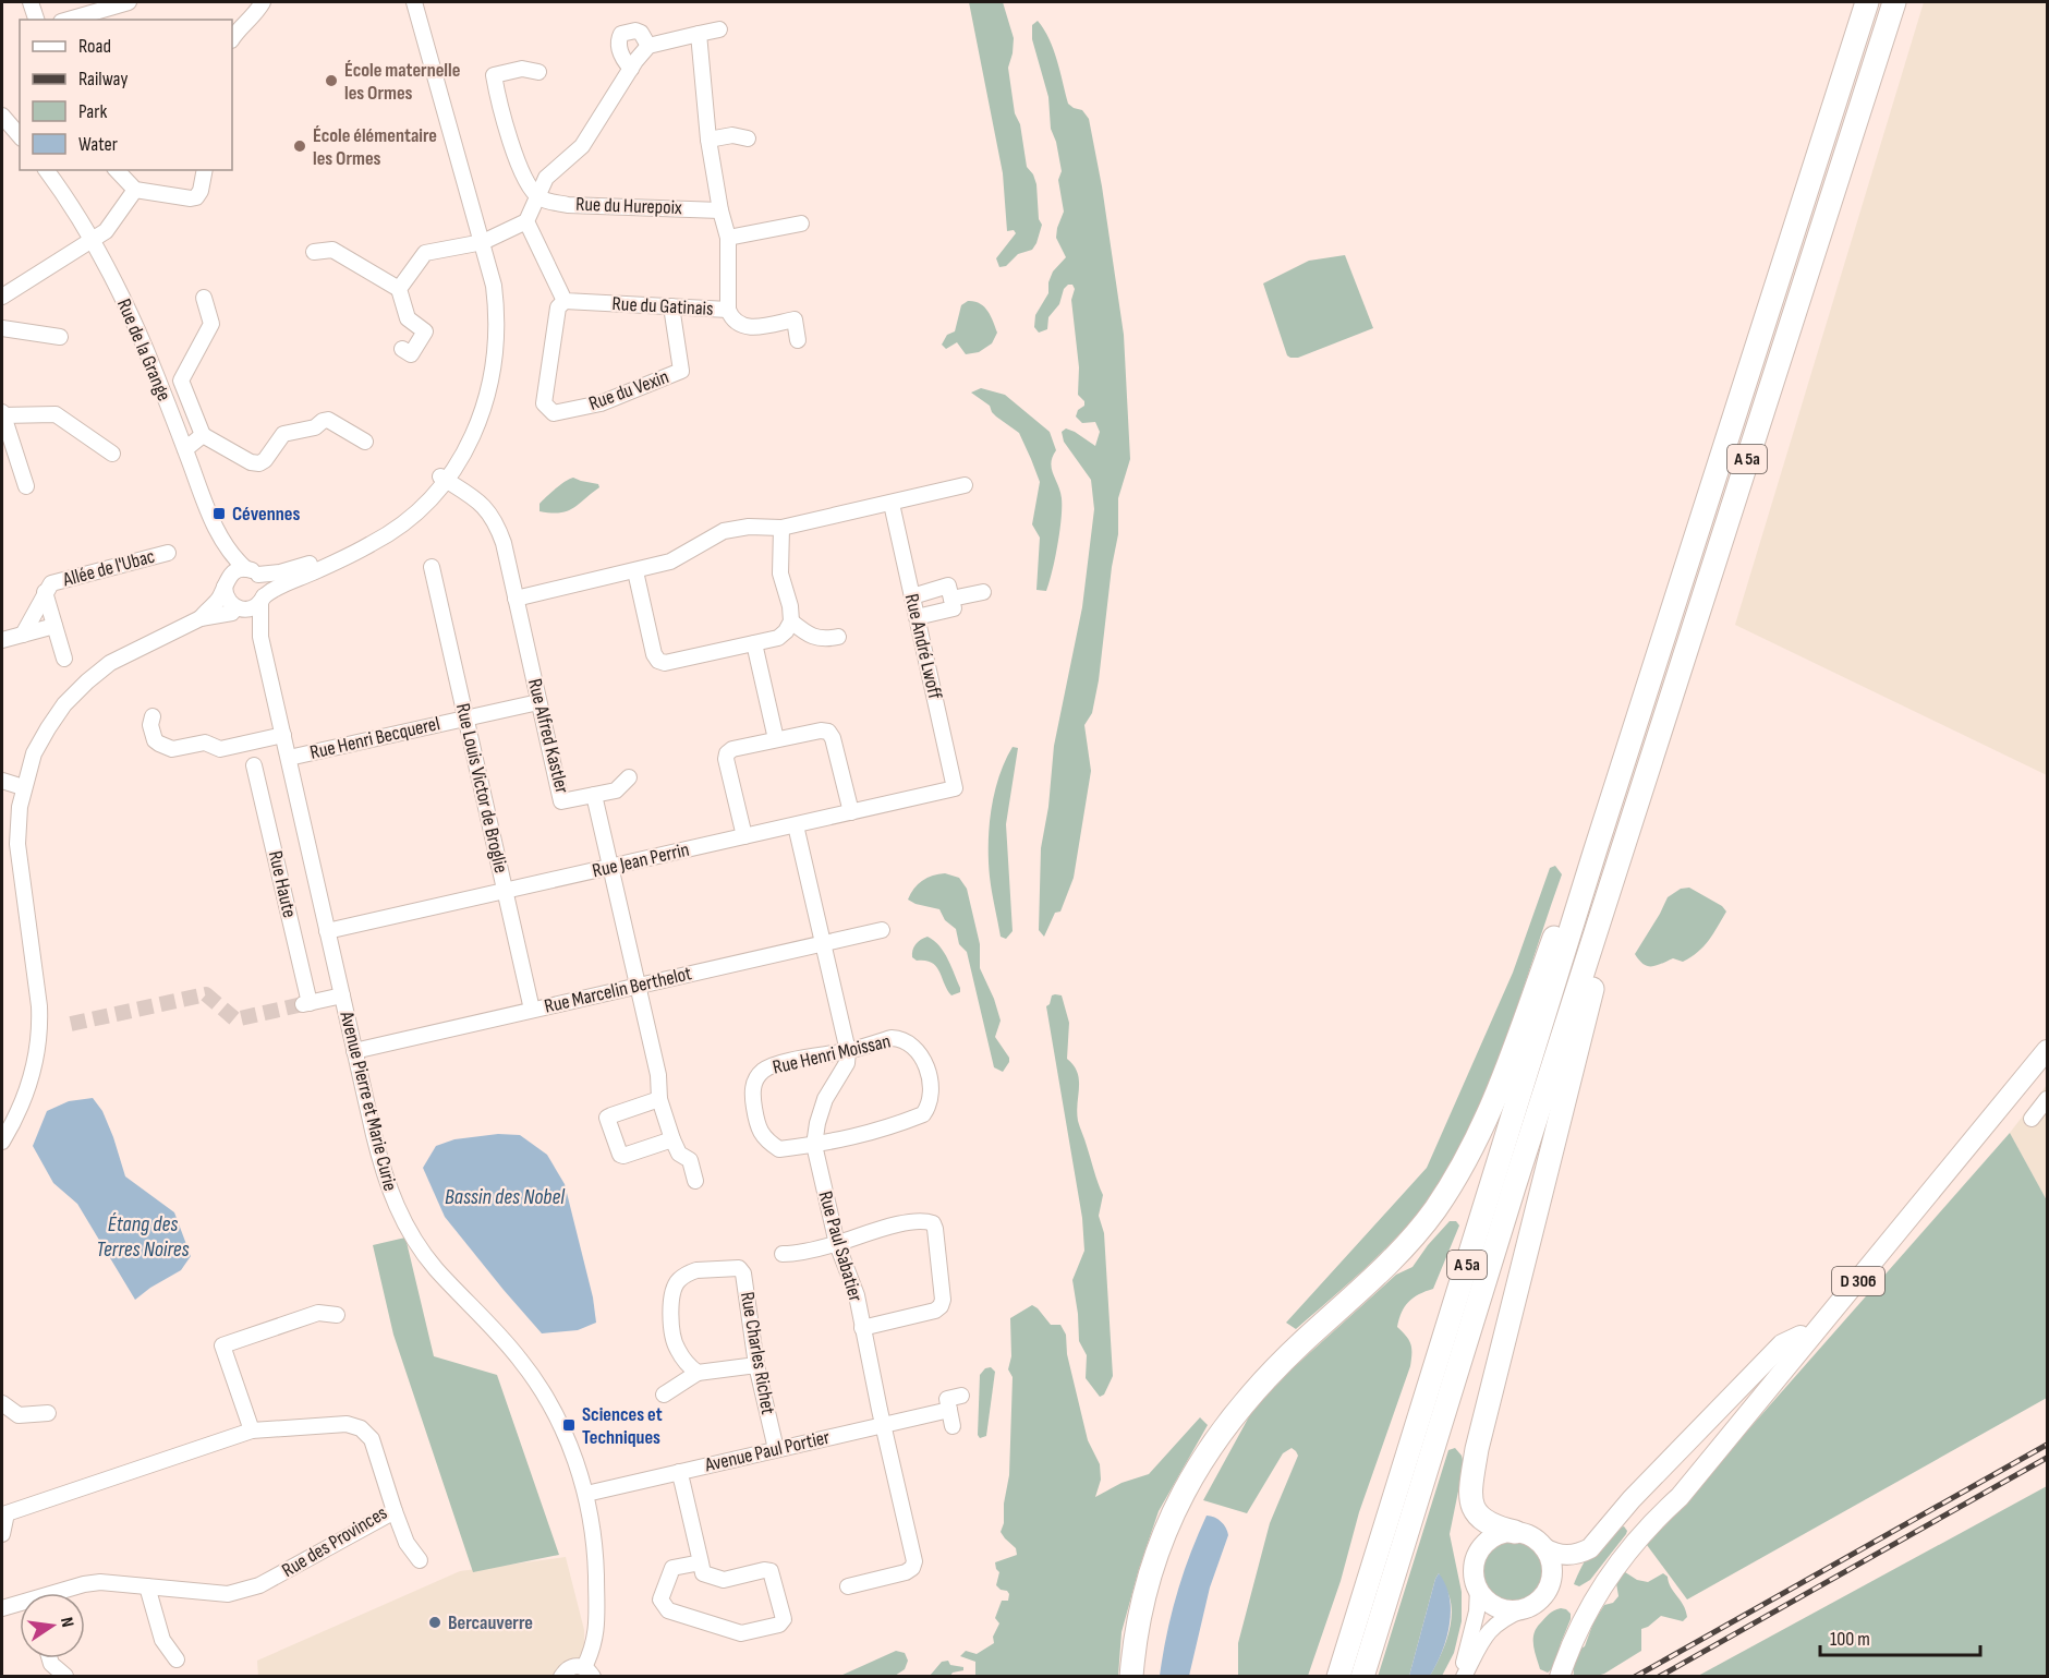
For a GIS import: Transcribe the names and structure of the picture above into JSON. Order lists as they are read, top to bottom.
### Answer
{
  "streets": {
    "highway": ["A 5a"],
    "main road": ["D 306"],
    "street": [
      "Rue du Hurepoix",
      "Rue du Gatinais",
      "Rue de la Grange",
      "Rue du Vexin",
      "Allée de l'Ubac",
      "Rue André Lwoff",
      "Rue Alfred Kastler",
      "Rue Henri Becquerel",
      "Rue Louis Victor de Broglie",
      "Rue Jean Perrin",
      "Rue Haute",
      "Rue Marcelin Berthelot",
      "Rue Henri Moissan",
      "Avenue Pierre et Marie Curie",
      "Rue Paul Sabatier",
      "Rue Charles Richet",
      "Avenue Paul Portier",
      "Rue des Provinces"
    ]
  },
  "crossings": [
    ["Rue du Hurepoix", "Rue du Gatinais"],
    ["Rue du Gatinais", "Rue du Vexin"],
    ["Rue de la Grange", "Avenue Pierre et Marie Curie"],
    ["Rue André Lwoff", "Rue Jean Perrin"],
    ["Rue Alfred Kastler", "Rue Henri Becquerel"],
    ["Rue Alfred Kastler", "Rue Jean Perrin"],
    ["Rue Alfred Kastler", "Rue Marcelin Berthelot"],
    ["Rue Henri Becquerel", "Rue Louis Victor de Broglie"],
    ["Rue Henri Becquerel", "Avenue Pierre et Marie Curie"],
    ["Rue Louis Victor de Broglie", "Rue Jean Perrin"],
    ["Rue Louis Victor de Broglie", "Rue Marcelin Berthelot"],
    ["Rue Jean Perrin", "Avenue Pierre et Marie Curie"],
    ["Rue Haute", "Avenue Pierre et Marie Curie"],
    ["Rue Marcelin Berthelot", "Avenue Pierre et Marie Curie"],
    ["Rue Henri Moissan", "Rue Paul Sabatier"],
    ["Avenue Pierre et Marie Curie", "Avenue Paul Portier"],
    ["Rue Paul Sabatier", "Avenue Paul Portier"],
    ["Rue Charles Richet", "Avenue Paul Portier"]
  ],
  "water": ["Bassin des Nobel", "Étang des Terres Noires"],
  "places": {
    "other": ["École maternelle les Ormes", "École élémentaire les Ormes", "Bercauverre"],
    "transit": ["Cévennes", "Sciences et Techniques"]
  },
  "legend": [
    "Road",
    "Railway",
    "Park",
    "Water"
  ],
  "scale_bar": "100 m",
  "north": "right"
}
